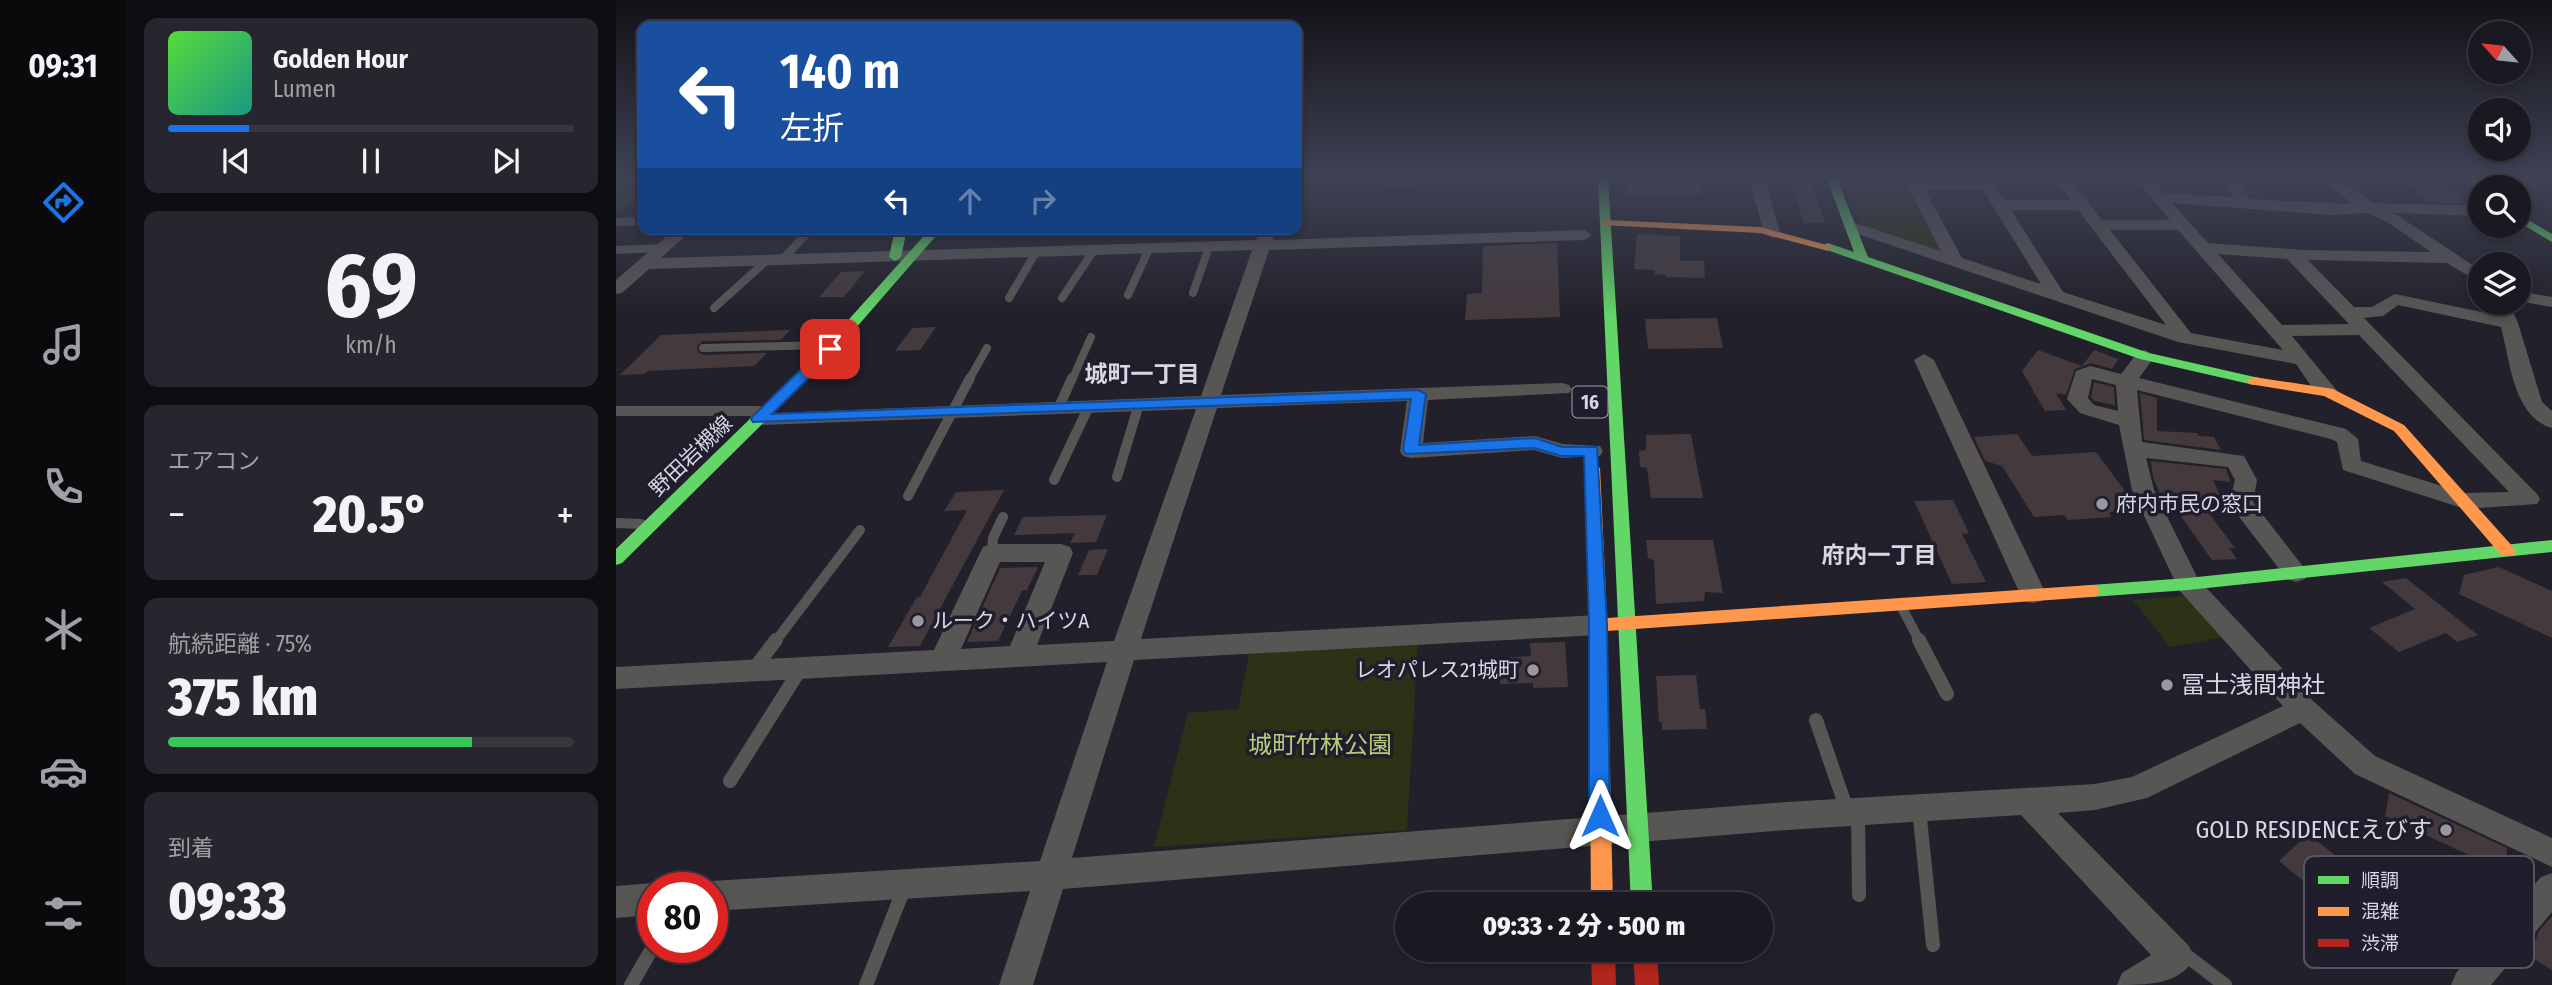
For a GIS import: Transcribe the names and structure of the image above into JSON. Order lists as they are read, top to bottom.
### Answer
{
  "streets": {
    "main road": ["16", "野田岩槻線"]
  },
  "districts": ["城町一丁目", "府内一丁目"],
  "parks": ["城町竹林公園"],
  "places": [
    "府内市民の窓口",
    "ルーク・ハイツA",
    "レオパレス21城町",
    "冨士浅間神社",
    "GOLD RESIDENCEえびす"
  ],
  "legend": ["順調", "混雑", "渋滞"],
  "north": "top left",
  "page": {
    "tabs": "09:31",
    "turn": ["140 m", "左折"],
    "song": ["Golden Hour", "Lumen"],
    "tile": [
      ["69", "km/h"],
      "エアコン",
      ["航続距離 · 75%", "375 km"],
      ["到着", "09:33"]
    ],
    "heat": ["−", "20.5°", "+"],
    "limit": "80",
    "trip": "09:33 · 2 分 · 500 m"
  }
}
